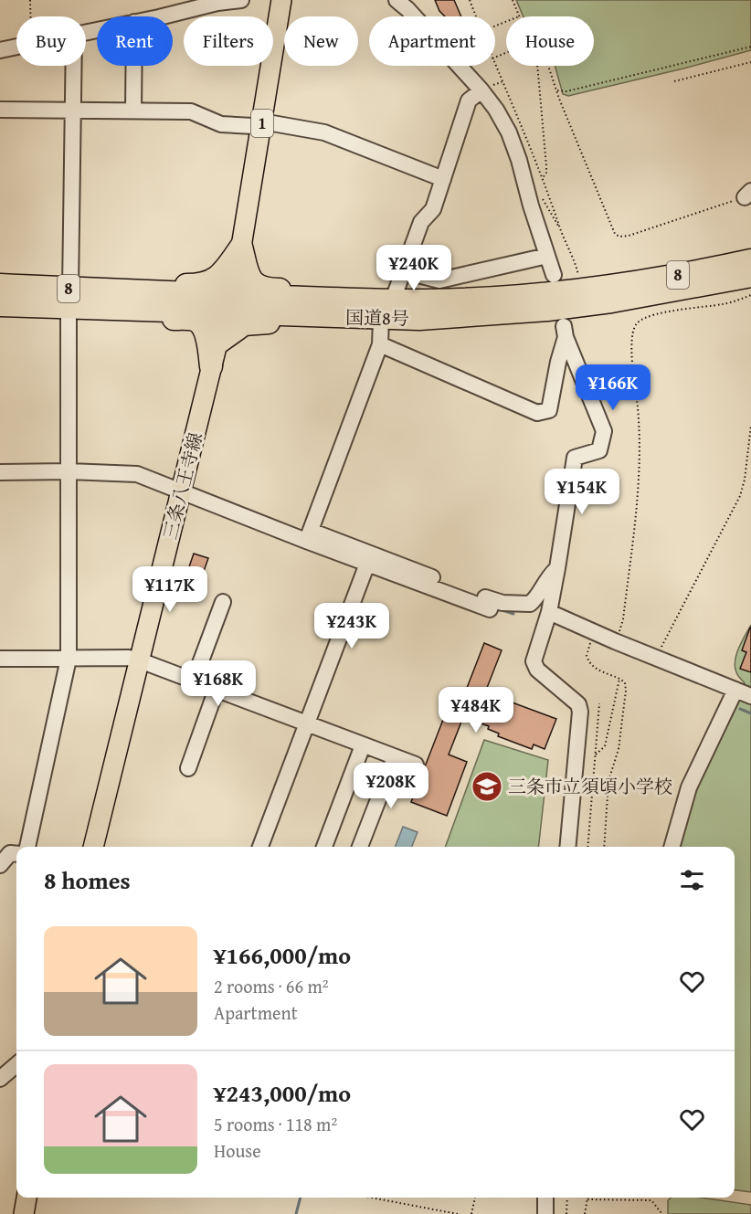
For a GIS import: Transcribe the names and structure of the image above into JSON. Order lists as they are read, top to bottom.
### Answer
{
  "streets": {
    "highway": ["8", "国道8号"],
    "main road": ["1", "三条八王寺線"]
  },
  "crossings": [
    ["1", "国道8号"],
    ["1", "三条八王寺線"],
    ["国道8号", "三条八王寺線"]
  ],
  "places": {
    "school or university": ["三条市立須頃小学校"]
  },
  "page": {
    "chip": [
      "Buy",
      "Rent",
      "Filters",
      "New",
      "Apartment",
      "House"
    ],
    "price": [
      "¥240K",
      "¥166K",
      "¥154K",
      "¥117K",
      "¥243K",
      "¥168K",
      "¥484K",
      "¥208K"
    ],
    "heading": "8 homes",
    "list": [
      {
        "name": "¥166,000/mo",
        "note": "2 rooms · 66 m² · Apartment"
      },
      {
        "name": "¥243,000/mo",
        "note": "5 rooms · 118 m² · House"
      }
    ]
  }
}
